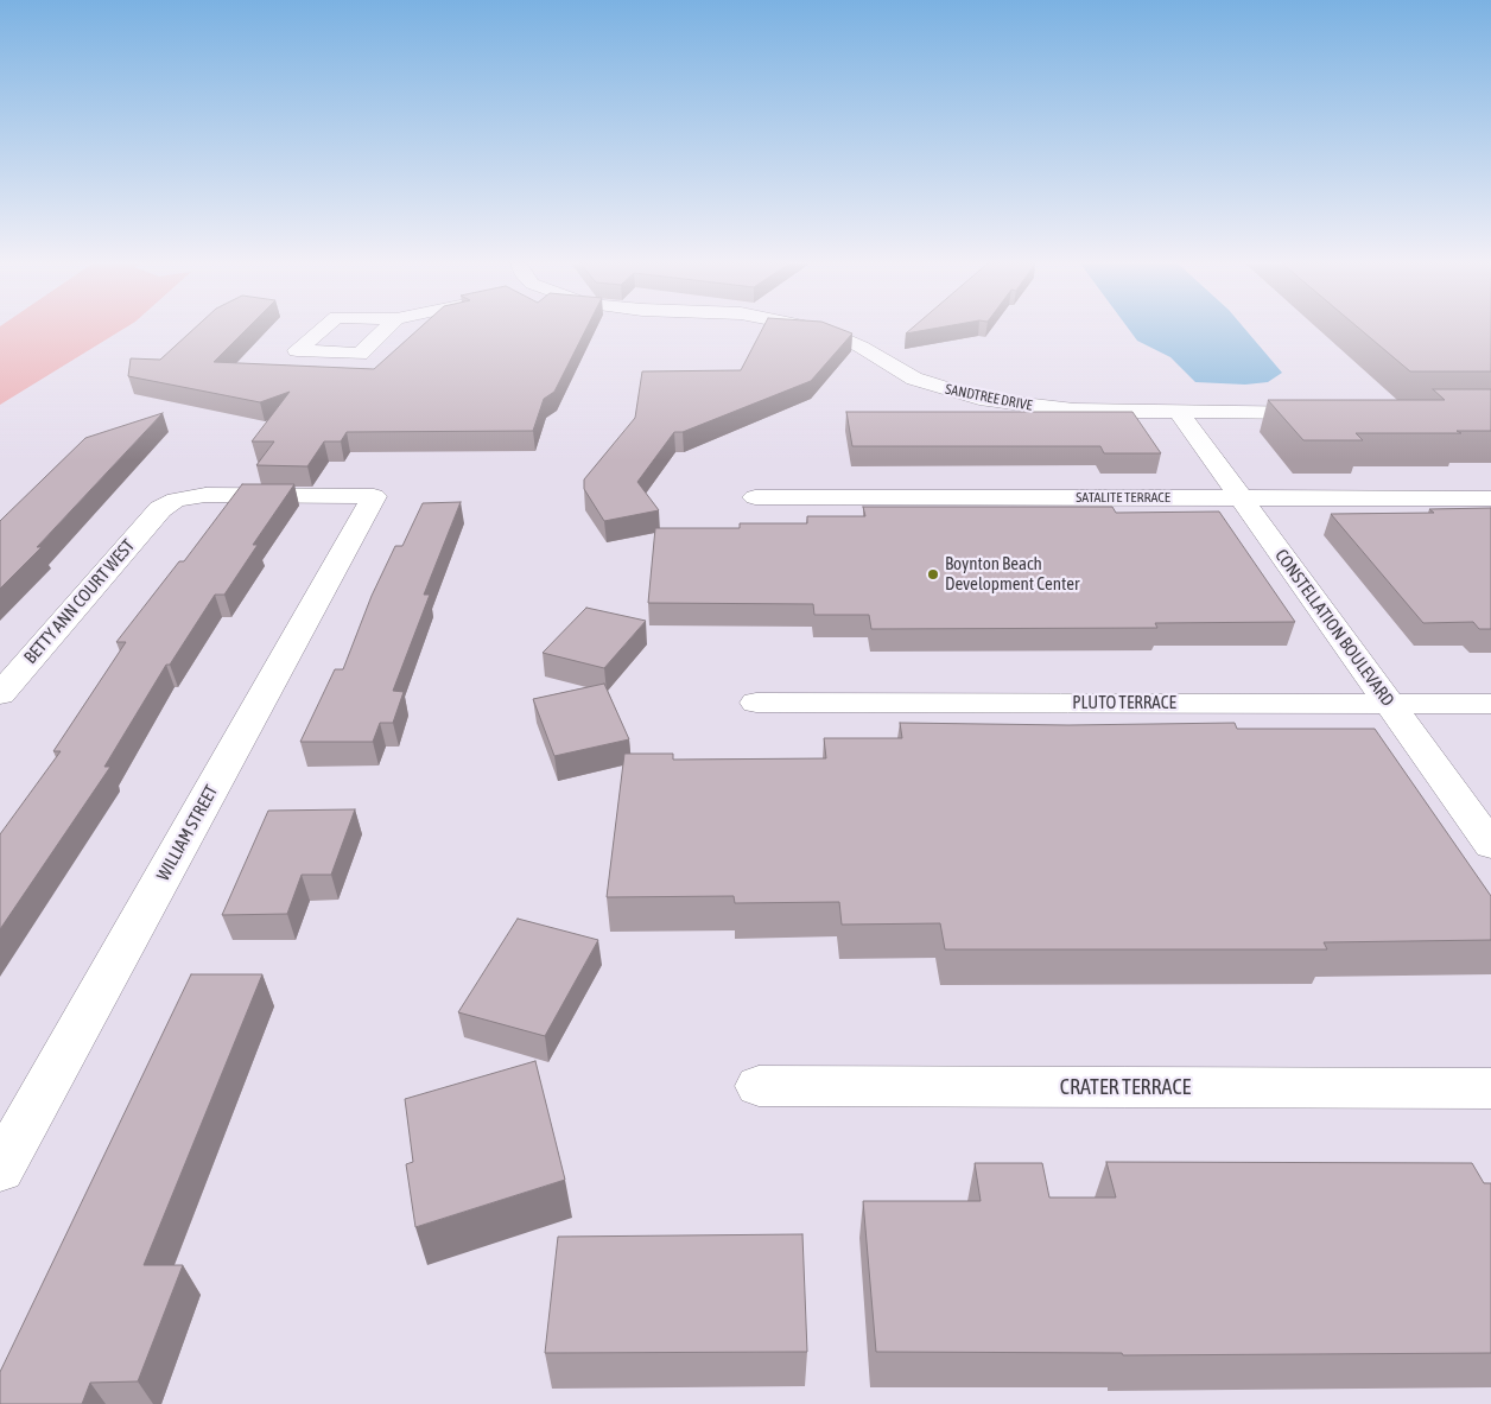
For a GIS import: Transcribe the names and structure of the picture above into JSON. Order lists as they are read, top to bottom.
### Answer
{
  "streets": {
    "street": [
      "SANDTREE DRIVE",
      "SATALITE TERRACE",
      "BETTY ANN COURT WEST",
      "CONSTELLATION BOULEVARD",
      "PLUTO TERRACE",
      "WILLIAM STREET",
      "CRATER TERRACE"
    ]
  },
  "crossings": [
    ["SANDTREE DRIVE", "CONSTELLATION BOULEVARD"],
    ["SATALITE TERRACE", "CONSTELLATION BOULEVARD"],
    ["BETTY ANN COURT WEST", "WILLIAM STREET"],
    ["CONSTELLATION BOULEVARD", "PLUTO TERRACE"]
  ],
  "places": ["Boynton Beach Development Center"]
}
